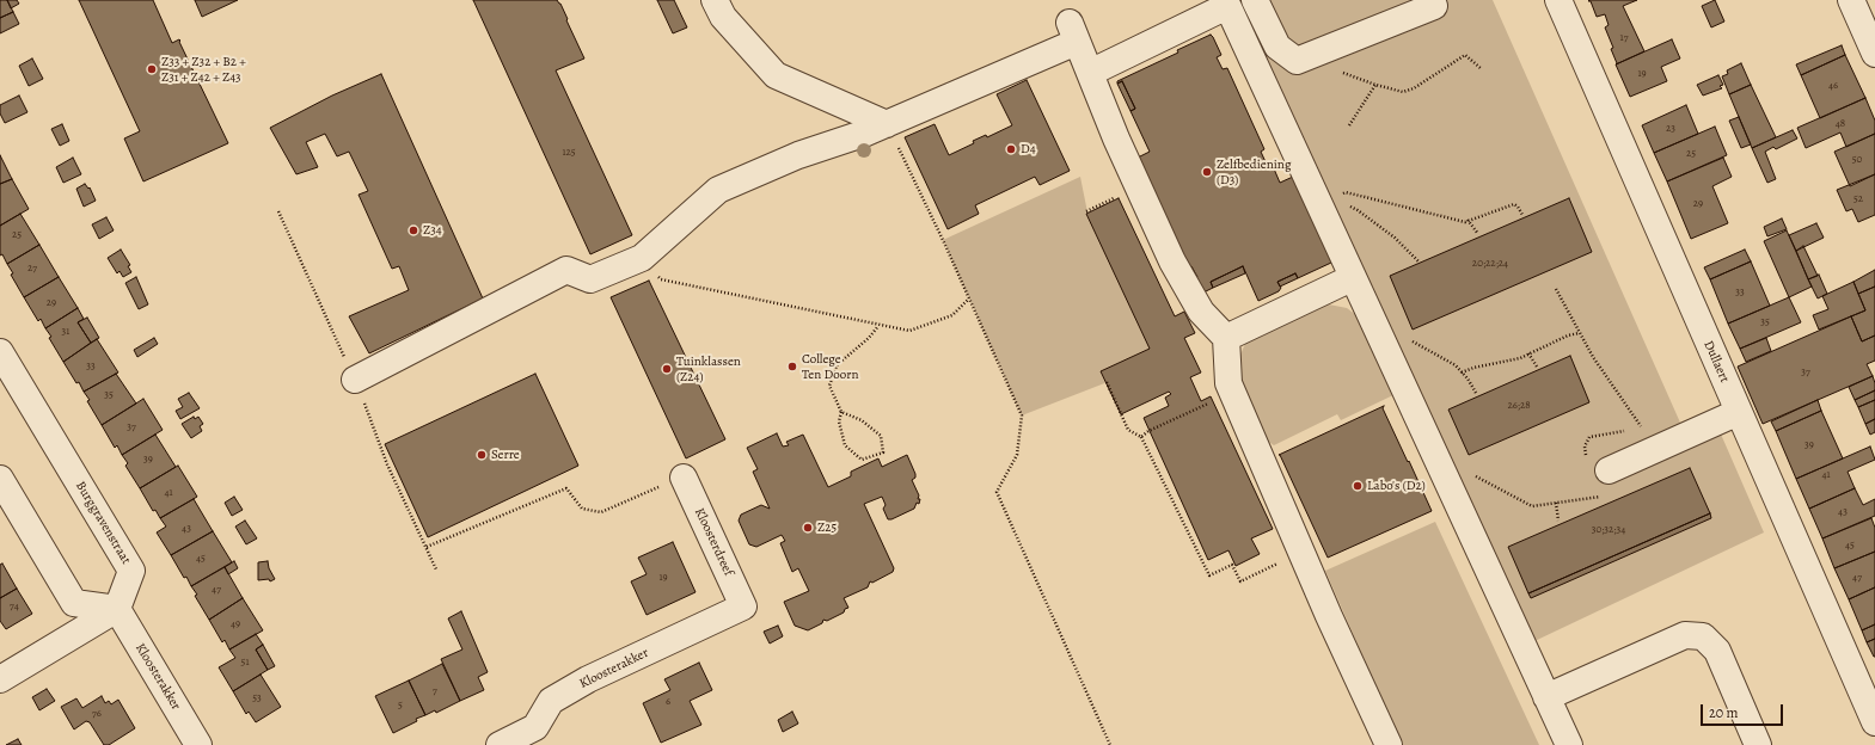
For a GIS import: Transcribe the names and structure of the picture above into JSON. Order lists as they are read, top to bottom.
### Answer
{
  "streets": {
    "street": [
      "Dullaert",
      "Burggravenstraat",
      "Kloosterdreef",
      "Kloosterakker"
    ]
  },
  "crossings": [
    ["Burggravenstraat", "Kloosterakker"],
    ["Kloosterdreef", "Kloosterakker"]
  ],
  "places": [
    "Z33 + Z32 + B2 + Z31 + Z42 + Z43",
    "D4",
    "Zelfbediening (D3)",
    "Z34",
    "College Ten Doorn",
    "Tuinklassen (Z24)",
    "Serre",
    "Labo's (D2)",
    "Z25"
  ],
  "house_numbers": [
    "17",
    "19",
    "46",
    "48",
    "23",
    "125",
    "25",
    "50",
    "52",
    "29",
    "25",
    "20;22;24",
    "27",
    "33",
    "29",
    "35",
    "31",
    "33",
    "37",
    "35",
    "26;28",
    "37",
    "39",
    "39",
    "41",
    "41",
    "43",
    "43",
    "30;32;34",
    "45",
    "45",
    "19",
    "47",
    "47",
    "74",
    "49",
    "51",
    "7",
    "53",
    "6",
    "5",
    "76"
  ],
  "scale_bar": "20 m"
}
